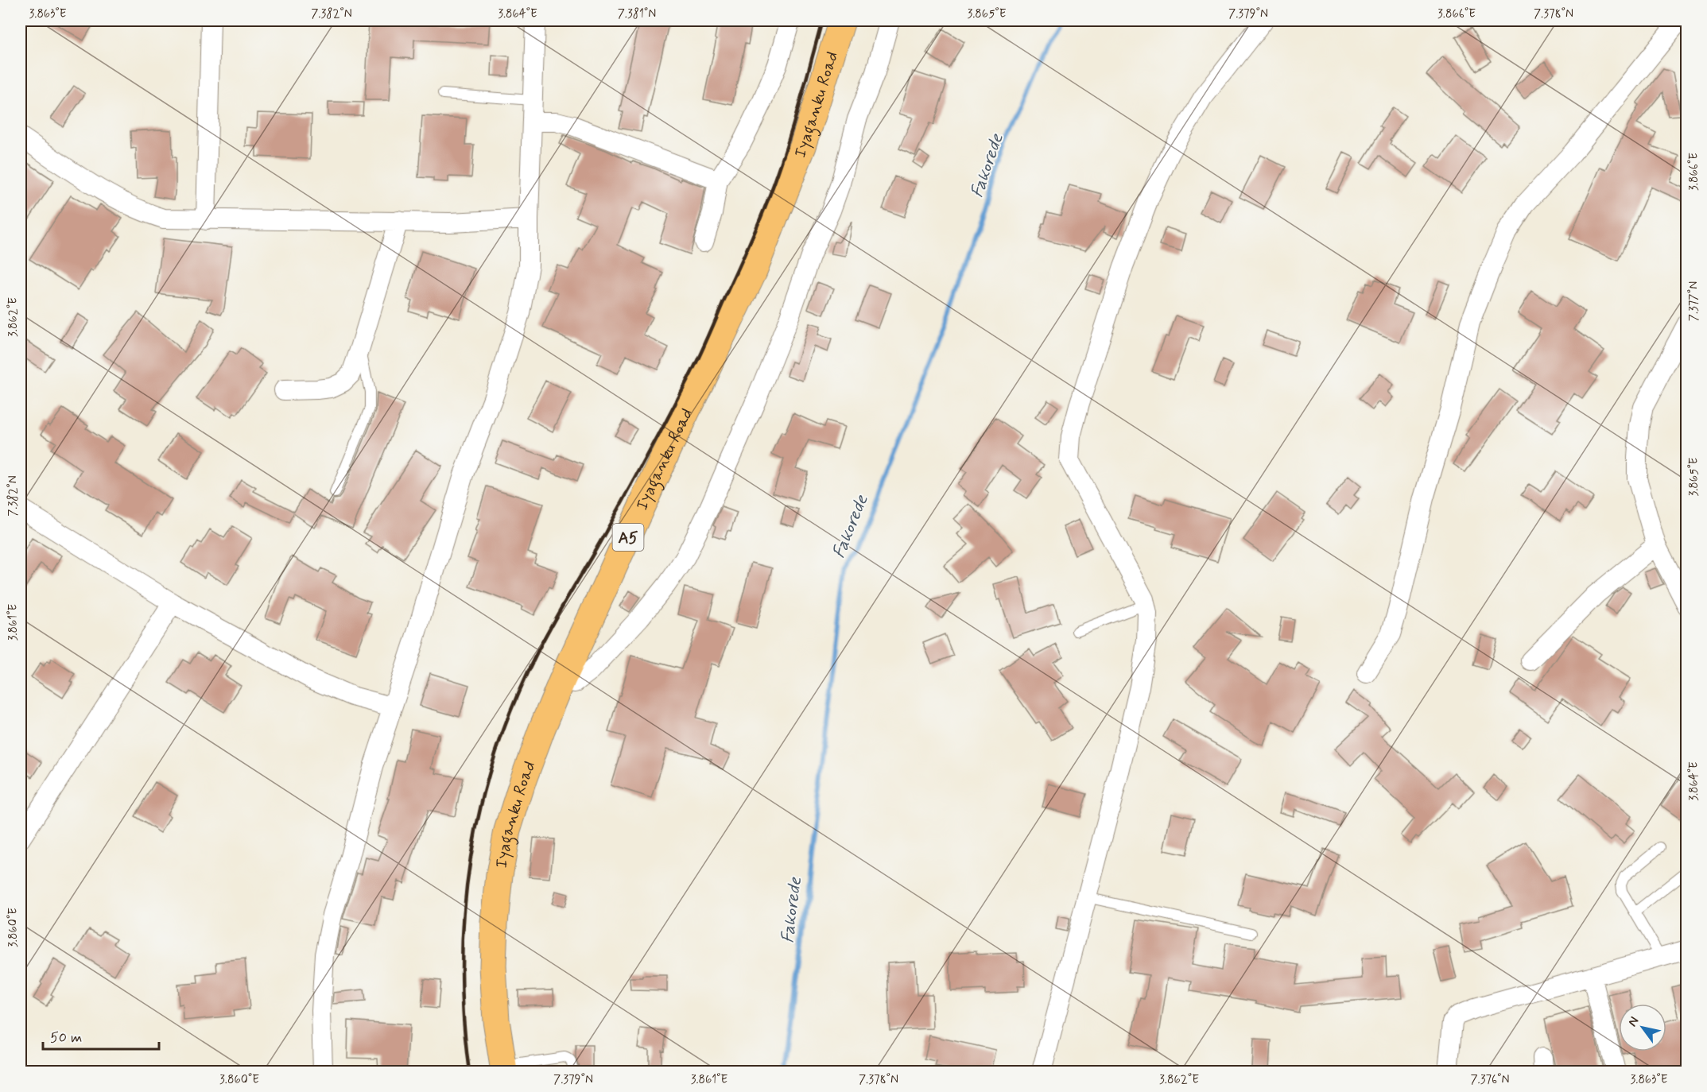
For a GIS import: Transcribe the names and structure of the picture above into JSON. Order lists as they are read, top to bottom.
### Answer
{
  "streets": {
    "highway": ["Iyaganku Road", "A5"]
  },
  "water": ["Fakorede"],
  "scale_bar": "50 m",
  "north": "top left",
  "coordinates": [
    "3.863°E",
    "7.382°N",
    "3.864°E",
    "7.381°N",
    "3.865°E",
    "7.379°N",
    "3.866°E",
    "7.378°N",
    "7.377°N",
    "3.862°E",
    "3.861°E",
    "3.860°E",
    "7.376°N"
  ]
}
